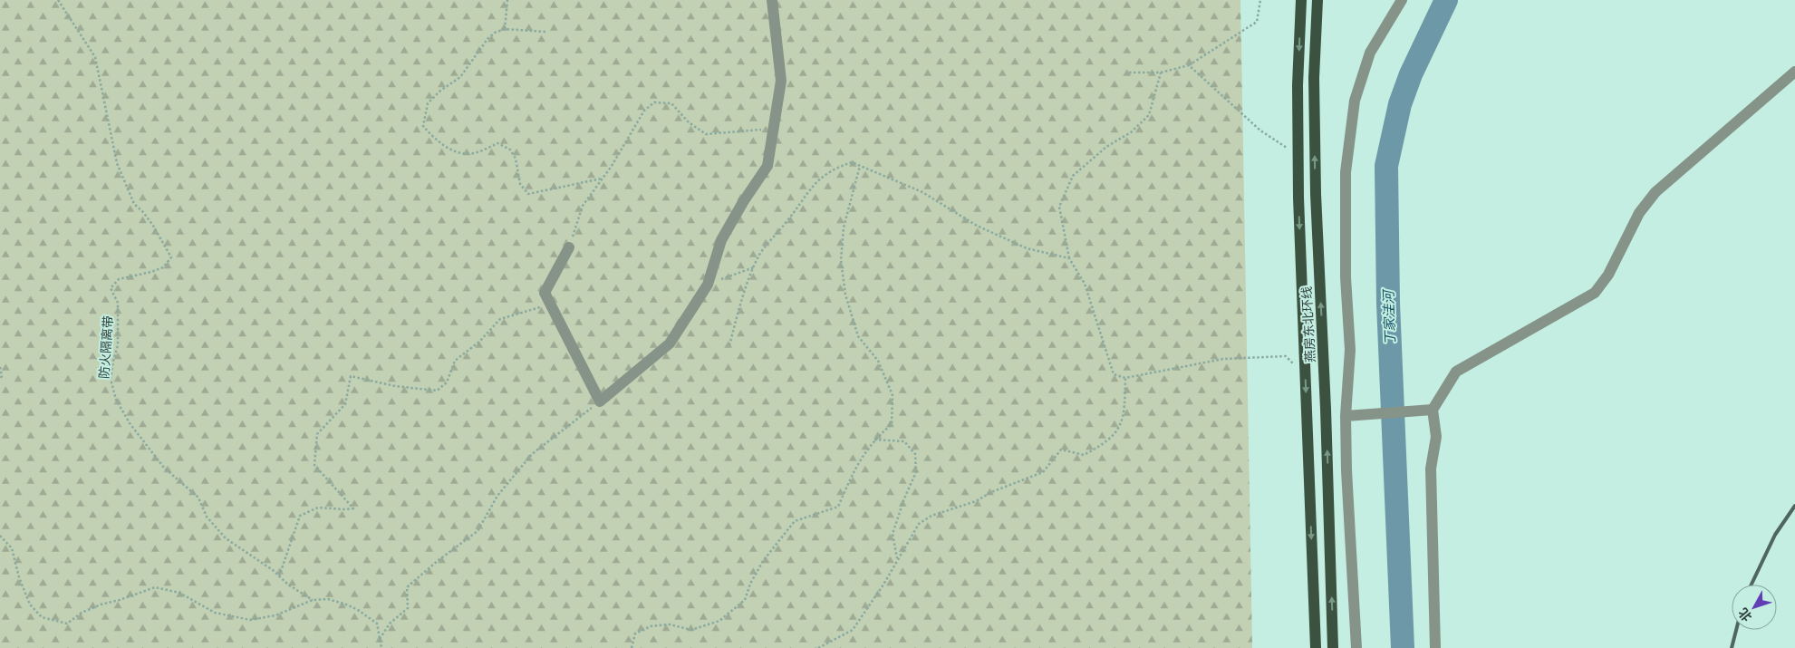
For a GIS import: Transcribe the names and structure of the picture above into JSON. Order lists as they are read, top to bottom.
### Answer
{
  "streets": {
    "main road": ["燕房东北环线"],
    "path": ["防火隔离带"]
  },
  "water": ["丁家洼河"],
  "north": "bottom left"
}
